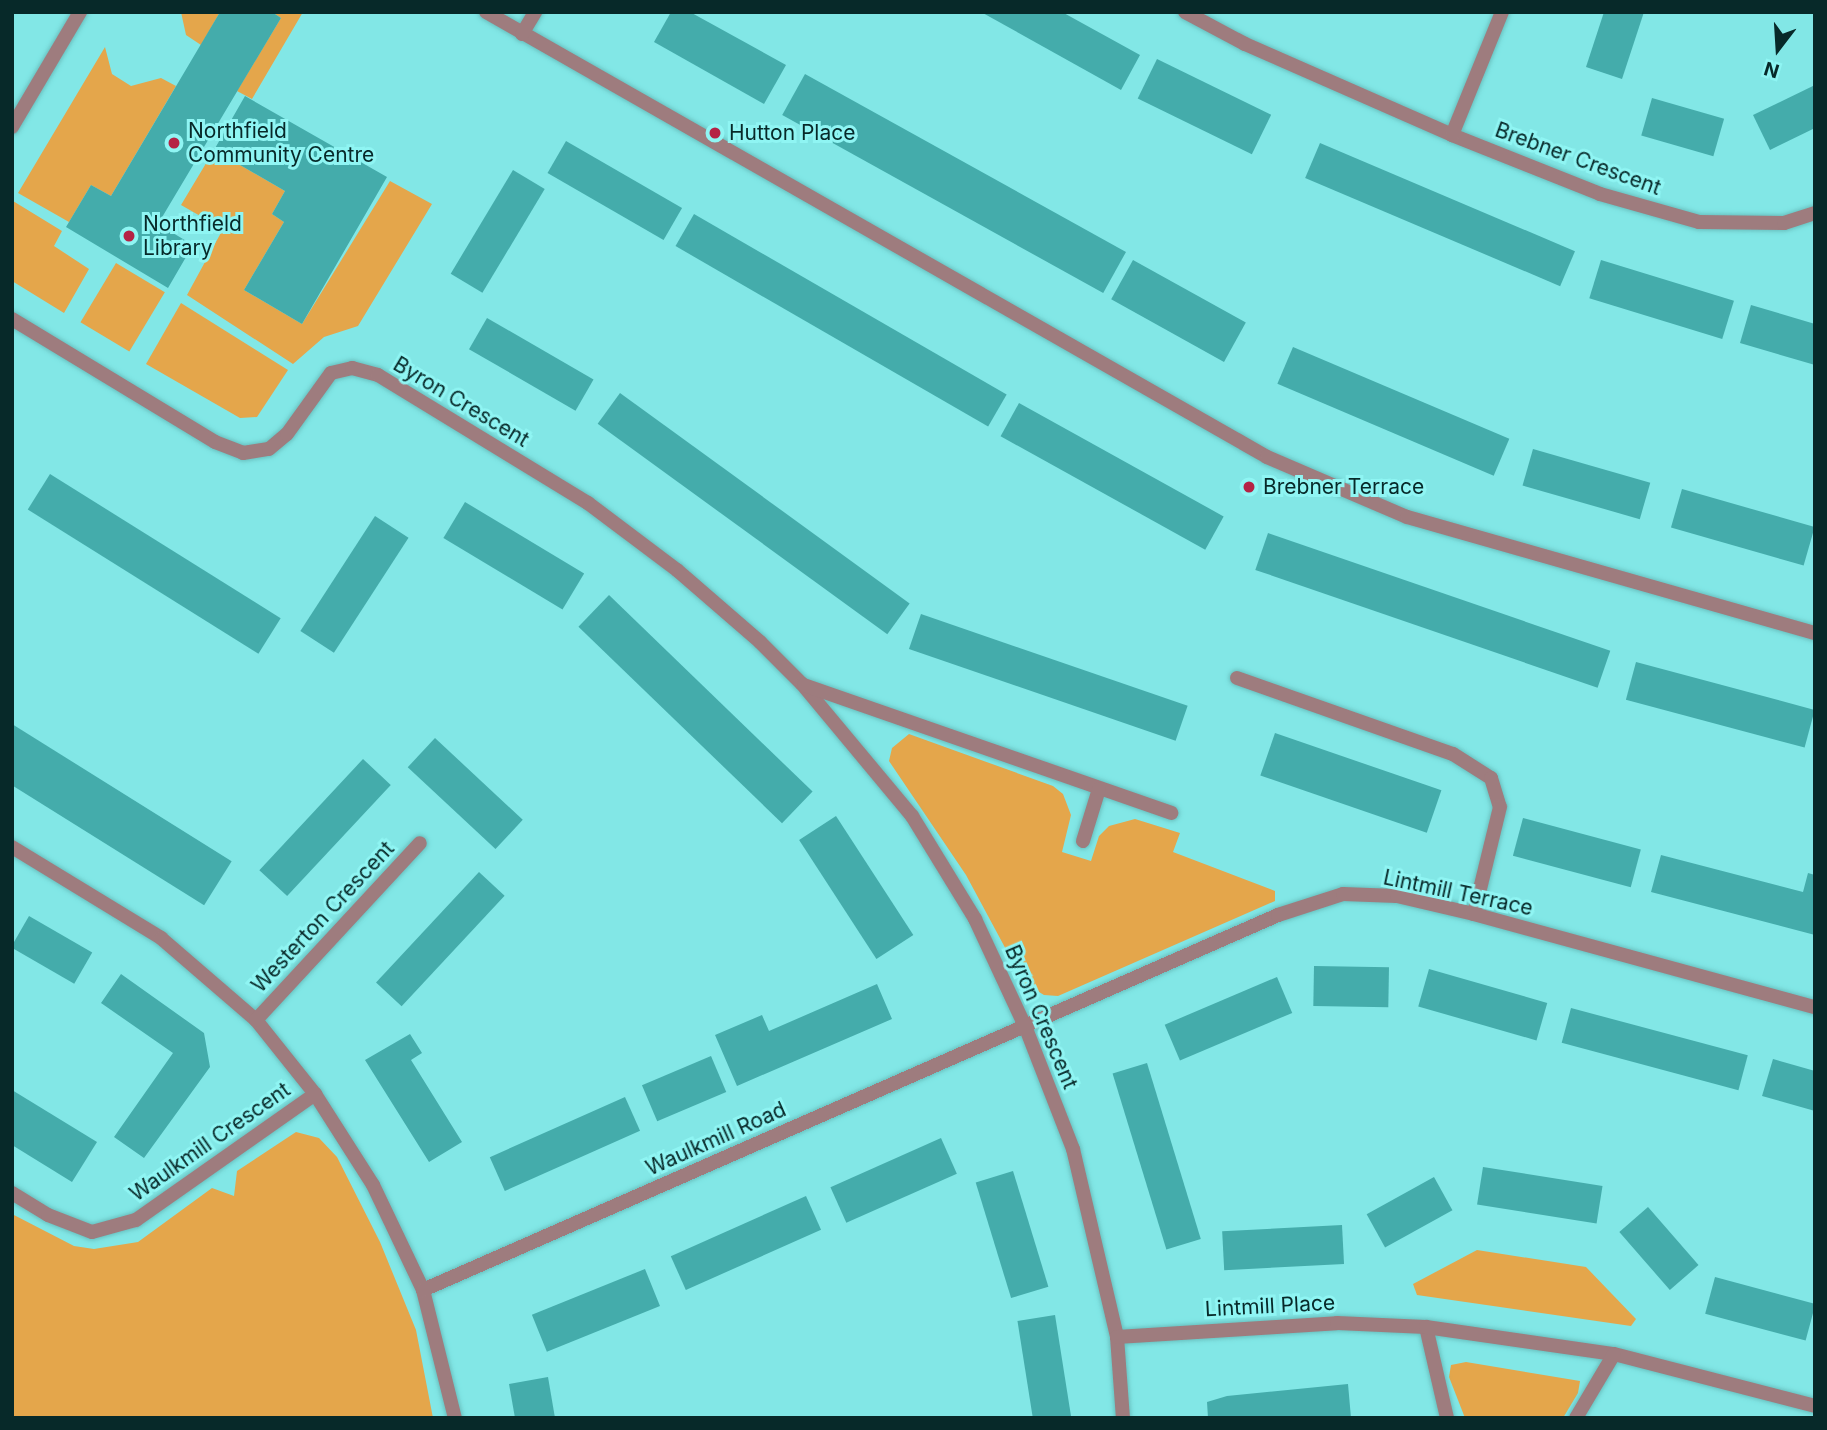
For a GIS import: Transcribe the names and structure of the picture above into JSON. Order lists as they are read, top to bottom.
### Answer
{
  "streets": {
    "street": [
      "Brebner Crescent",
      "Byron Crescent",
      "Lintmill Terrace",
      "Westerton Crescent",
      "Waulkmill Road",
      "Waulkmill Crescent",
      "Lintmill Place"
    ]
  },
  "crossings": [
    ["Byron Crescent", "Lintmill Terrace"],
    ["Byron Crescent", "Waulkmill Road"],
    ["Byron Crescent", "Lintmill Place"],
    ["Lintmill Terrace", "Waulkmill Road"],
    ["Westerton Crescent", "Waulkmill Road"],
    ["Westerton Crescent", "Waulkmill Crescent"]
  ],
  "places": [
    "Hutton Place",
    "Northfield Community Centre",
    "Northfield Library",
    "Brebner Terrace"
  ],
  "north": "bottom"
}
